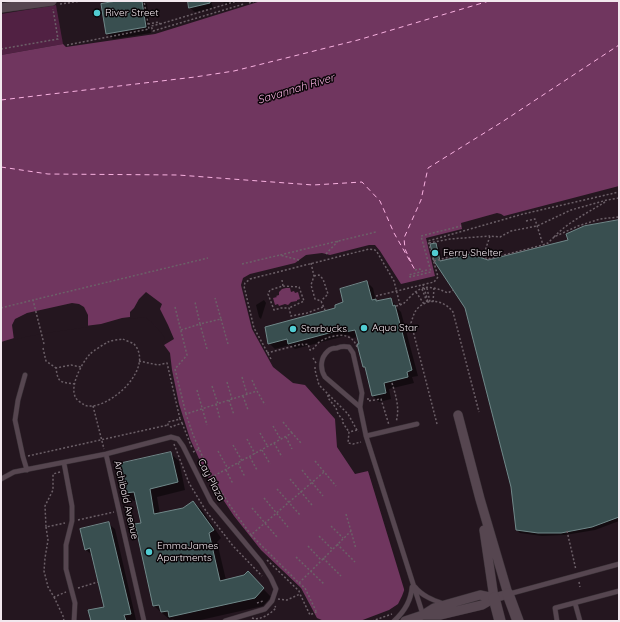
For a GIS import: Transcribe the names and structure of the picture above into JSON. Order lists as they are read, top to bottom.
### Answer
{
  "streets": {
    "lane": ["Cay Plaza", "Archibald Avenue"]
  },
  "crossings": [
    ["Cay Plaza", "Archibald Avenue"]
  ],
  "water": ["Savannah River"],
  "places": [
    "River Street",
    "Ferry Shelter",
    "Aqua Star",
    "Starbucks",
    "EmmaJames Apartments"
  ]
}
